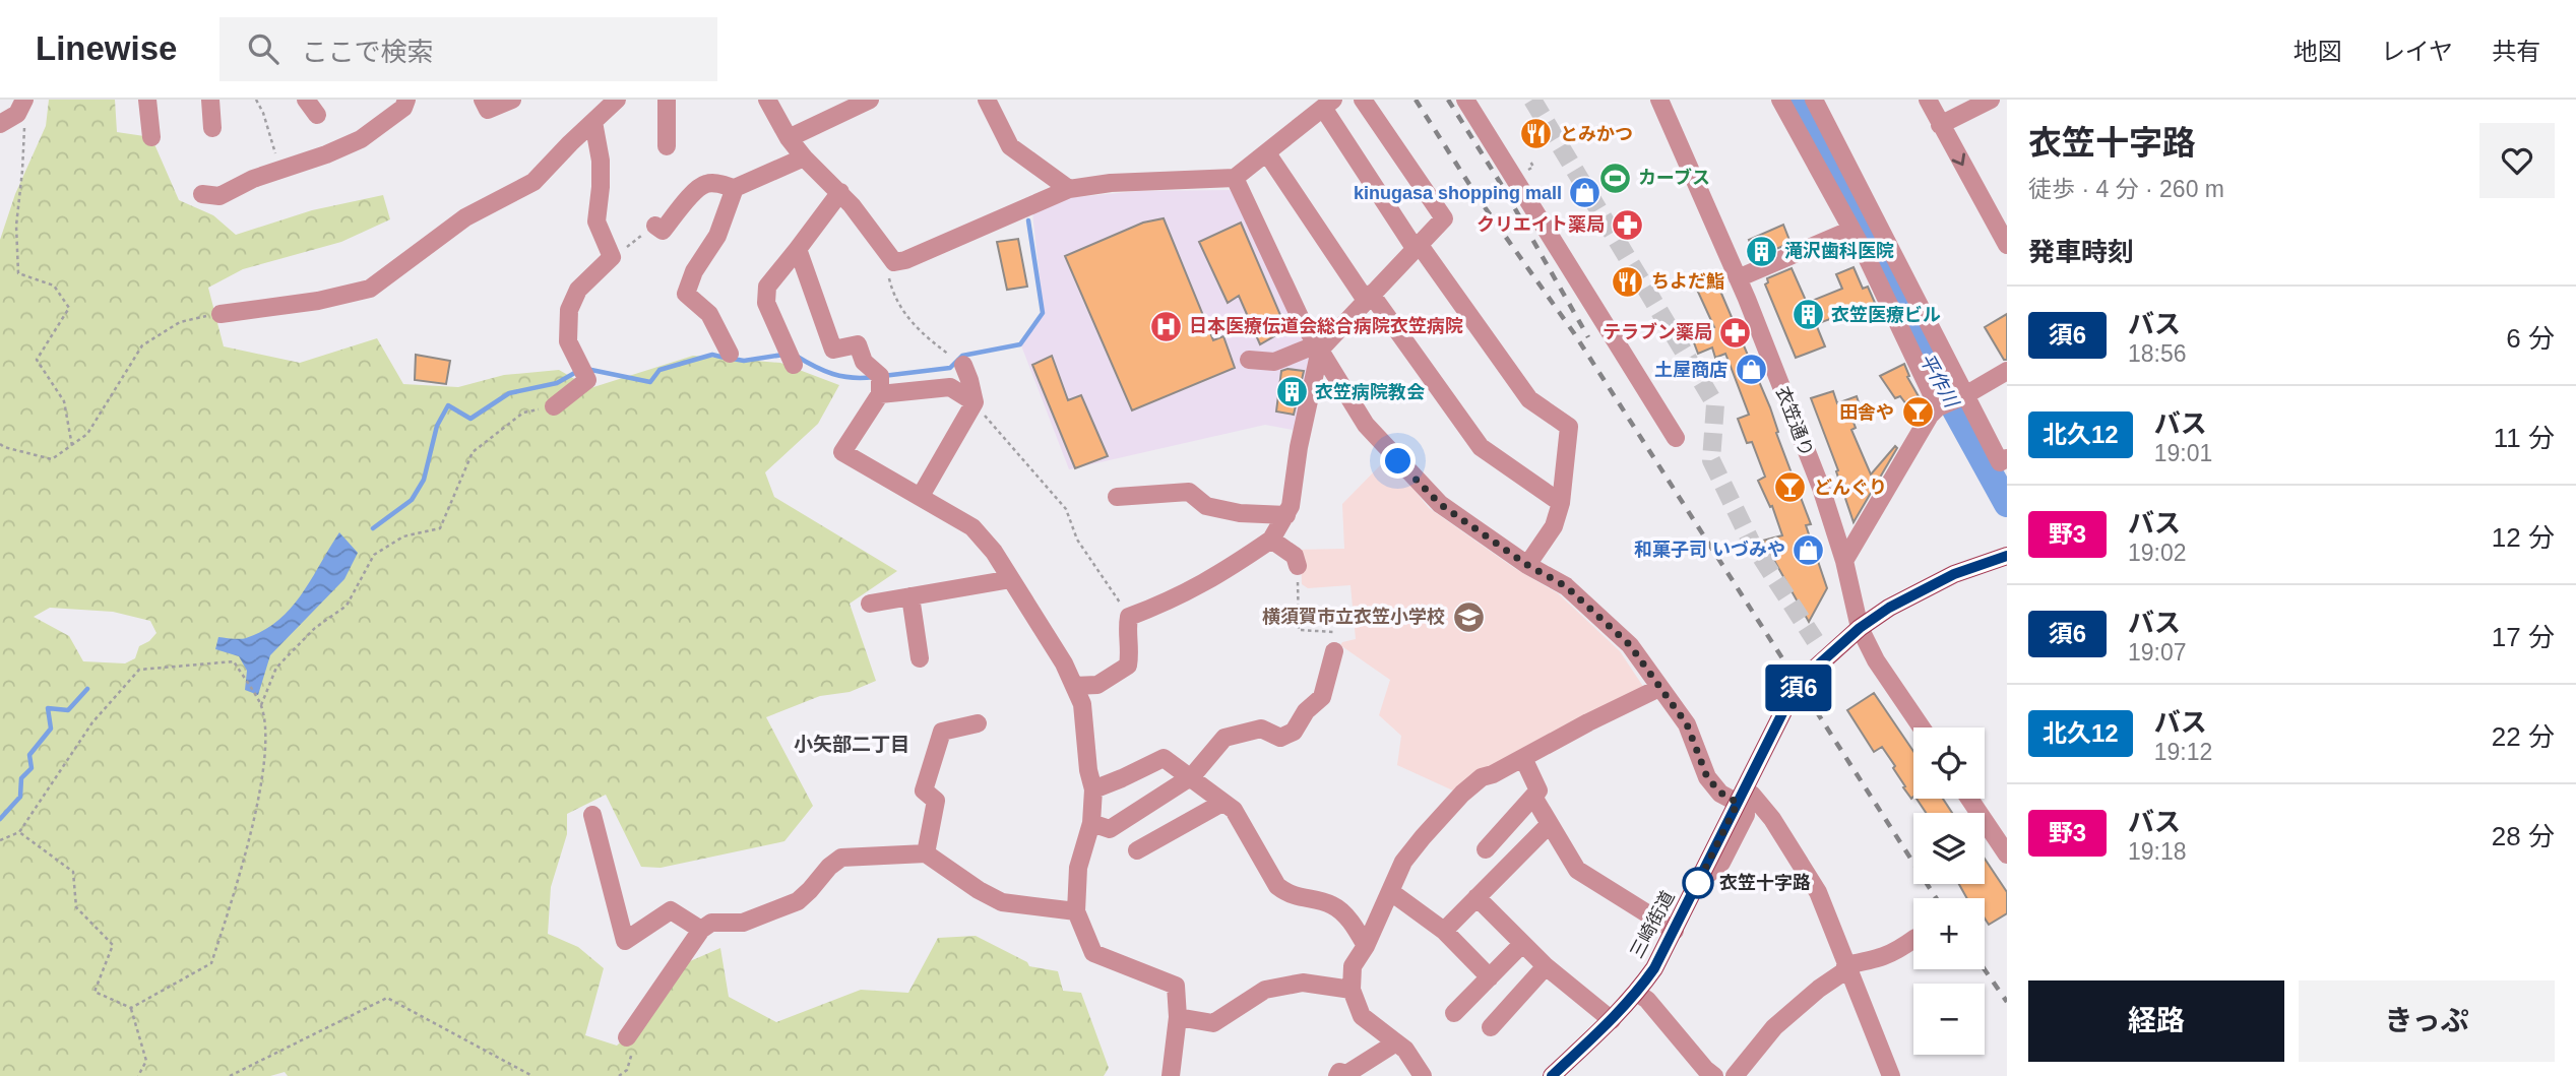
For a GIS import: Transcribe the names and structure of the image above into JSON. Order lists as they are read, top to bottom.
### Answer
{
  "streets": {
    "main road": ["三崎街道"],
    "street": ["衣笠通り"]
  },
  "crossings": [
    ["衣笠通り", "三崎街道"]
  ],
  "districts": ["小矢部二丁目"],
  "water": ["平作川"],
  "places": {
    "restaurant": ["とみかつ", "ちよだ鮨"],
    "sports": ["カーブス"],
    "shop": ["kinugasa shopping mall", "土屋商店", "和菓子司 いづみや"],
    "pharmacy": ["クリエイト薬局", "テラブン薬局"],
    "building": ["滝沢歯科医院", "衣笠医療ビル", "衣笠病院教会"],
    "hospital": ["日本医療伝道会総合病院衣笠病院"],
    "bar": ["田舎や", "どんぐり"],
    "school or university": ["横須賀市立衣笠小学校"],
    "other": ["衣笠十字路"]
  },
  "lines": ["bus line 須6"],
  "page": {
    "header": "Linewise",
    "search": "ここで検索",
    "nav": ["地図", "レイヤ", "共有"],
    "on_map": "須6",
    "heading": [
      ["衣笠十字路", "徒歩 · 4 分 · 260 m"],
      "発車時刻"
    ],
    "list": [
      {
        "mark": "須6",
        "name": "バス",
        "note": "18:56",
        "value": "6 分"
      },
      {
        "mark": "北久12",
        "name": "バス",
        "note": "19:01",
        "value": "11 分"
      },
      {
        "mark": "野3",
        "name": "バス",
        "note": "19:02",
        "value": "12 分"
      },
      {
        "mark": "須6",
        "name": "バス",
        "note": "19:07",
        "value": "17 分"
      },
      {
        "mark": "北久12",
        "name": "バス",
        "note": "19:12",
        "value": "22 分"
      },
      {
        "mark": "野3",
        "name": "バス",
        "note": "19:18",
        "value": "28 分"
      }
    ],
    "map_buttons": ["+", "−"],
    "buttons": ["経路", "きっぷ"]
  }
}
